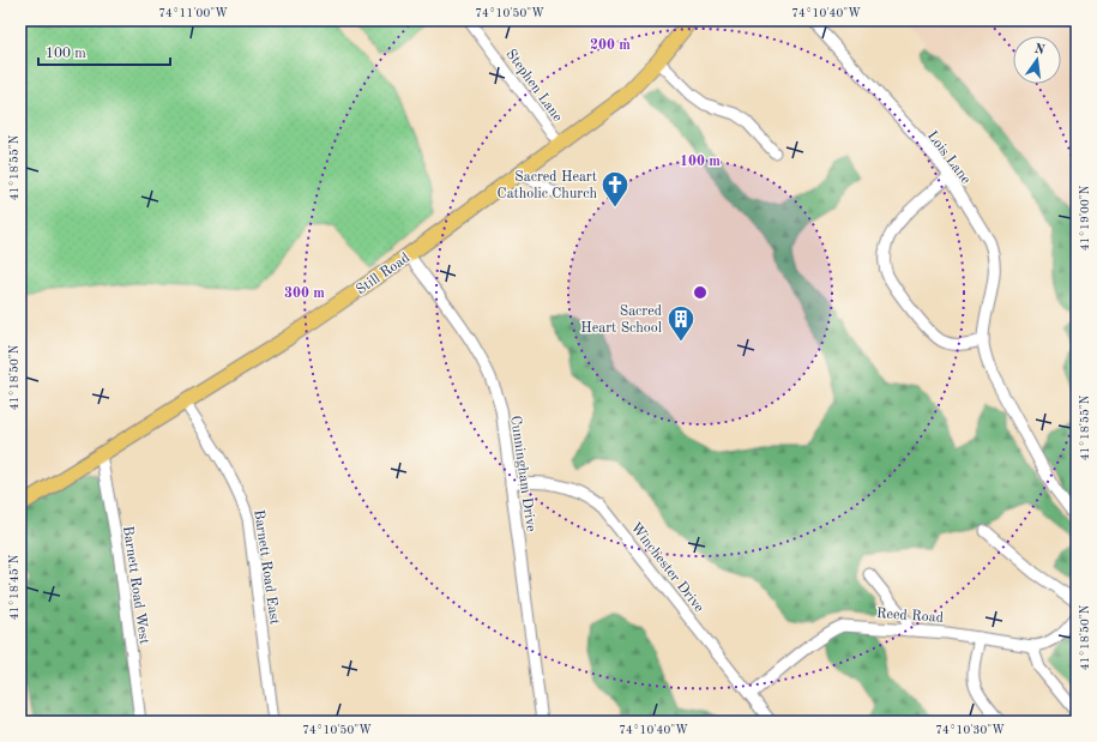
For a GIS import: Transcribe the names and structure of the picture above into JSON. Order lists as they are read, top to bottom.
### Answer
{
  "streets": {
    "main road": ["Still Road"],
    "street": [
      "Stephen Lane",
      "Lois Lane",
      "Cunningham Drive",
      "Barnett Road East",
      "Winchester Drive",
      "Barnett Road West",
      "Reed Road"
    ]
  },
  "crossings": [
    ["Stephen Lane", "Still Road"],
    ["Still Road", "Cunningham Drive"],
    ["Still Road", "Barnett Road East"],
    ["Still Road", "Barnett Road West"],
    ["Cunningham Drive", "Winchester Drive"],
    ["Winchester Drive", "Reed Road"]
  ],
  "places": {
    "church": ["Sacred Heart Catholic Church"],
    "building": ["Sacred Heart School"]
  },
  "scale_bar": "100 m",
  "north": "top",
  "coordinates": [
    "74°11'00\"W",
    "74°10'50\"W",
    "74°10'40\"W",
    "41°18'55\"N",
    "41°19'00\"N",
    "41°18'50\"N",
    "41°18'45\"N",
    "74°10'30\"W"
  ],
  "rings": ["200 m", "100 m", "300 m"]
}
